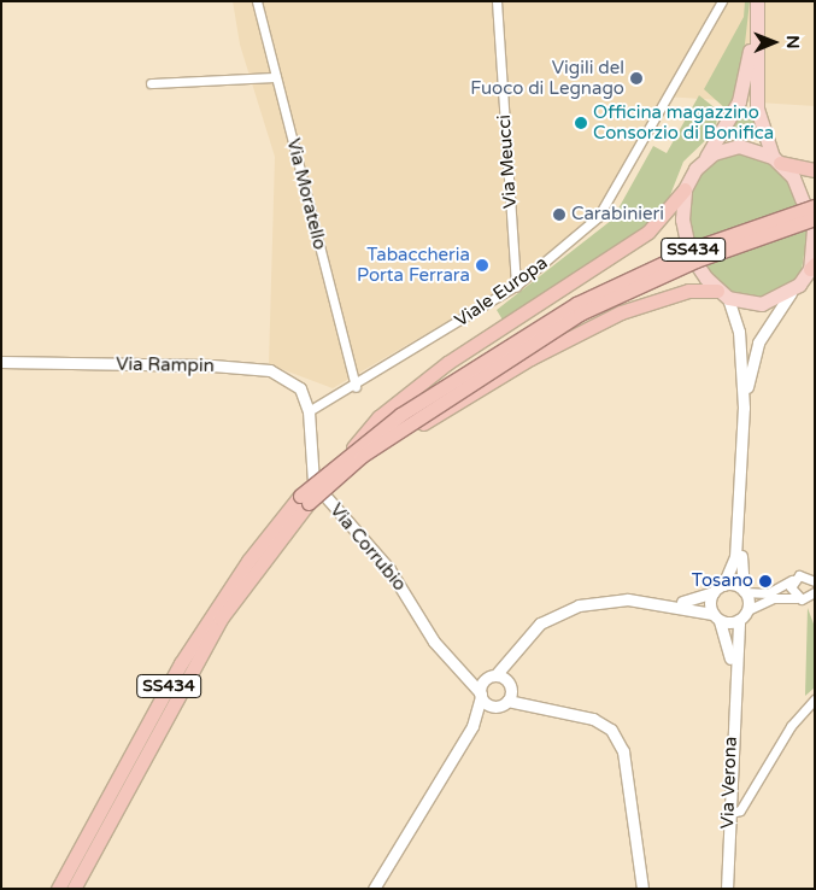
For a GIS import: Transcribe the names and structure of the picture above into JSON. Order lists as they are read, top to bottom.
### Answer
{
  "streets": {
    "highway": ["SS434"],
    "street": [
      "Via Meucci",
      "Via Moratello",
      "Viale Europa",
      "Via Rampin",
      "Via Corrubio",
      "Via Verona"
    ]
  },
  "crossings": [
    ["Via Meucci", "Viale Europa"],
    ["Via Moratello", "Viale Europa"],
    ["Viale Europa", "Via Rampin"],
    ["Viale Europa", "Via Corrubio"],
    ["Via Rampin", "Via Corrubio"]
  ],
  "places": [
    "Vigili del Fuoco di Legnago",
    "Officina magazzino Consorzio di Bonifica",
    "Carabinieri",
    "Tabaccheria Porta Ferrara",
    "Tosano"
  ],
  "north": "right"
}
